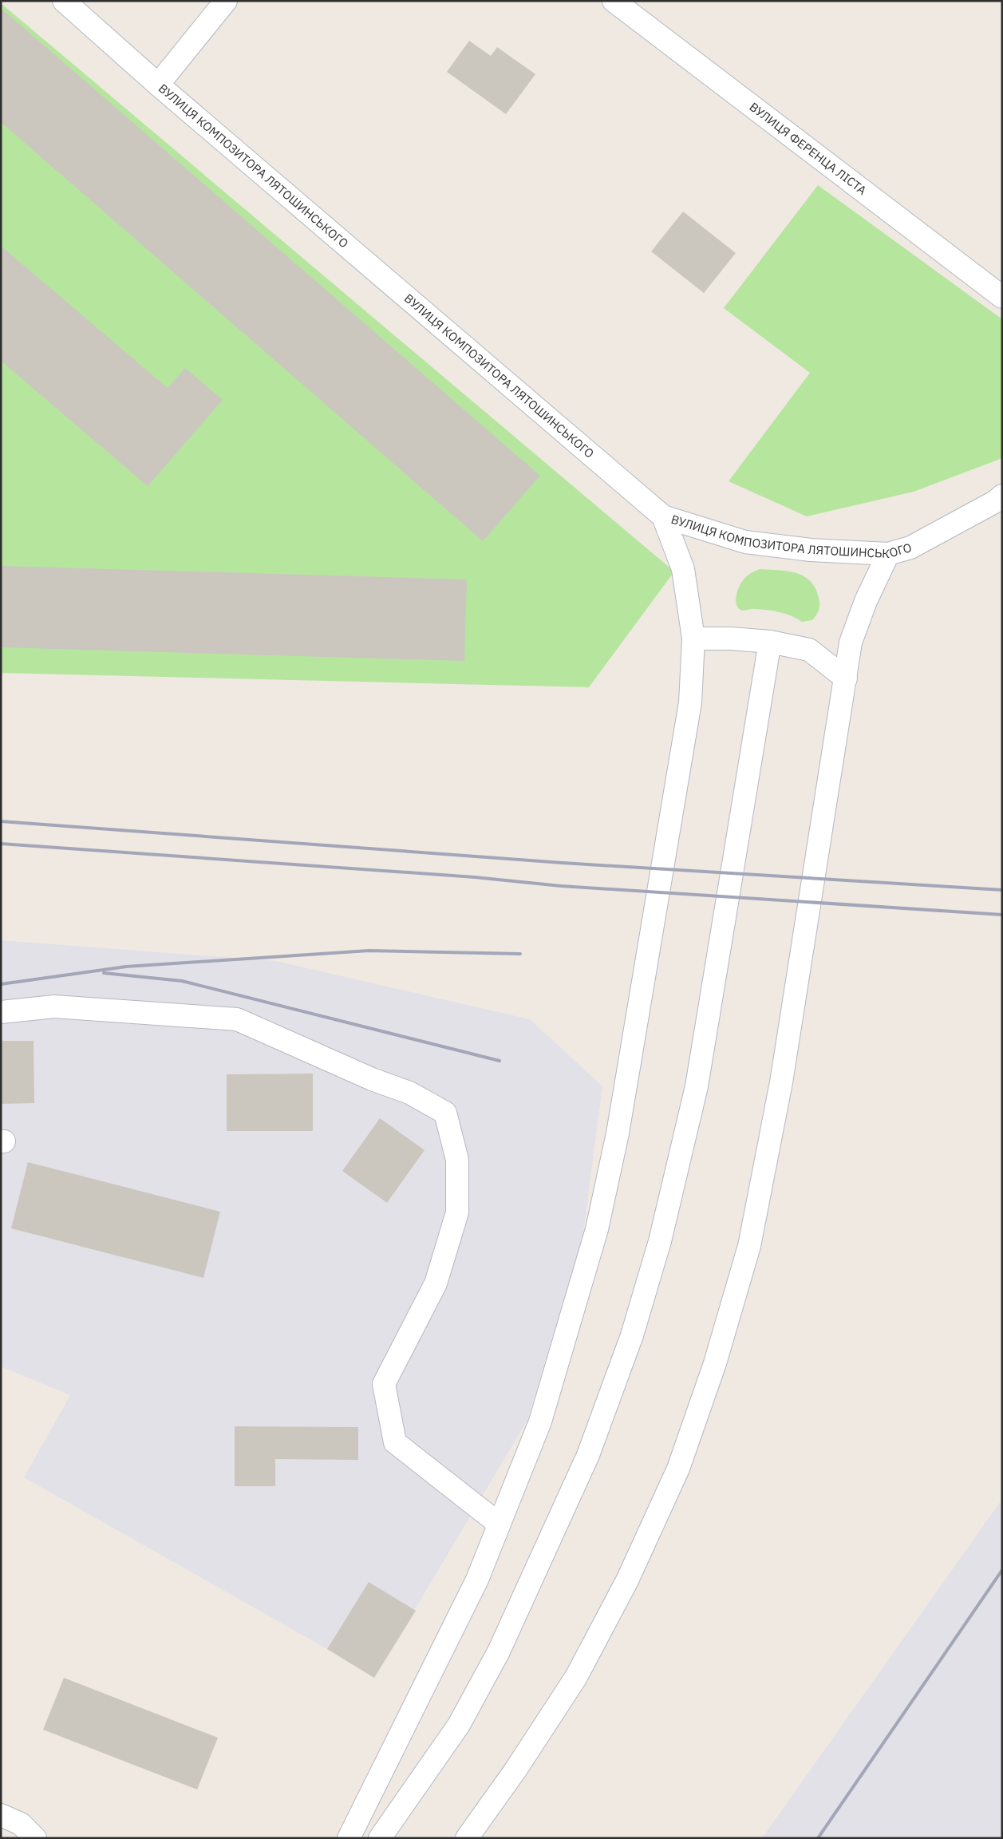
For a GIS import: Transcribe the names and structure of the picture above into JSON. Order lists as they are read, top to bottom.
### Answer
{
  "streets": {
    "street": ["ВУЛИЦЯ ФЕРЕНЦА ЛІСТА", "ВУЛИЦЯ КОМПОЗИТОРА ЛЯТОШИНСЬКОГО"]
  }
}
